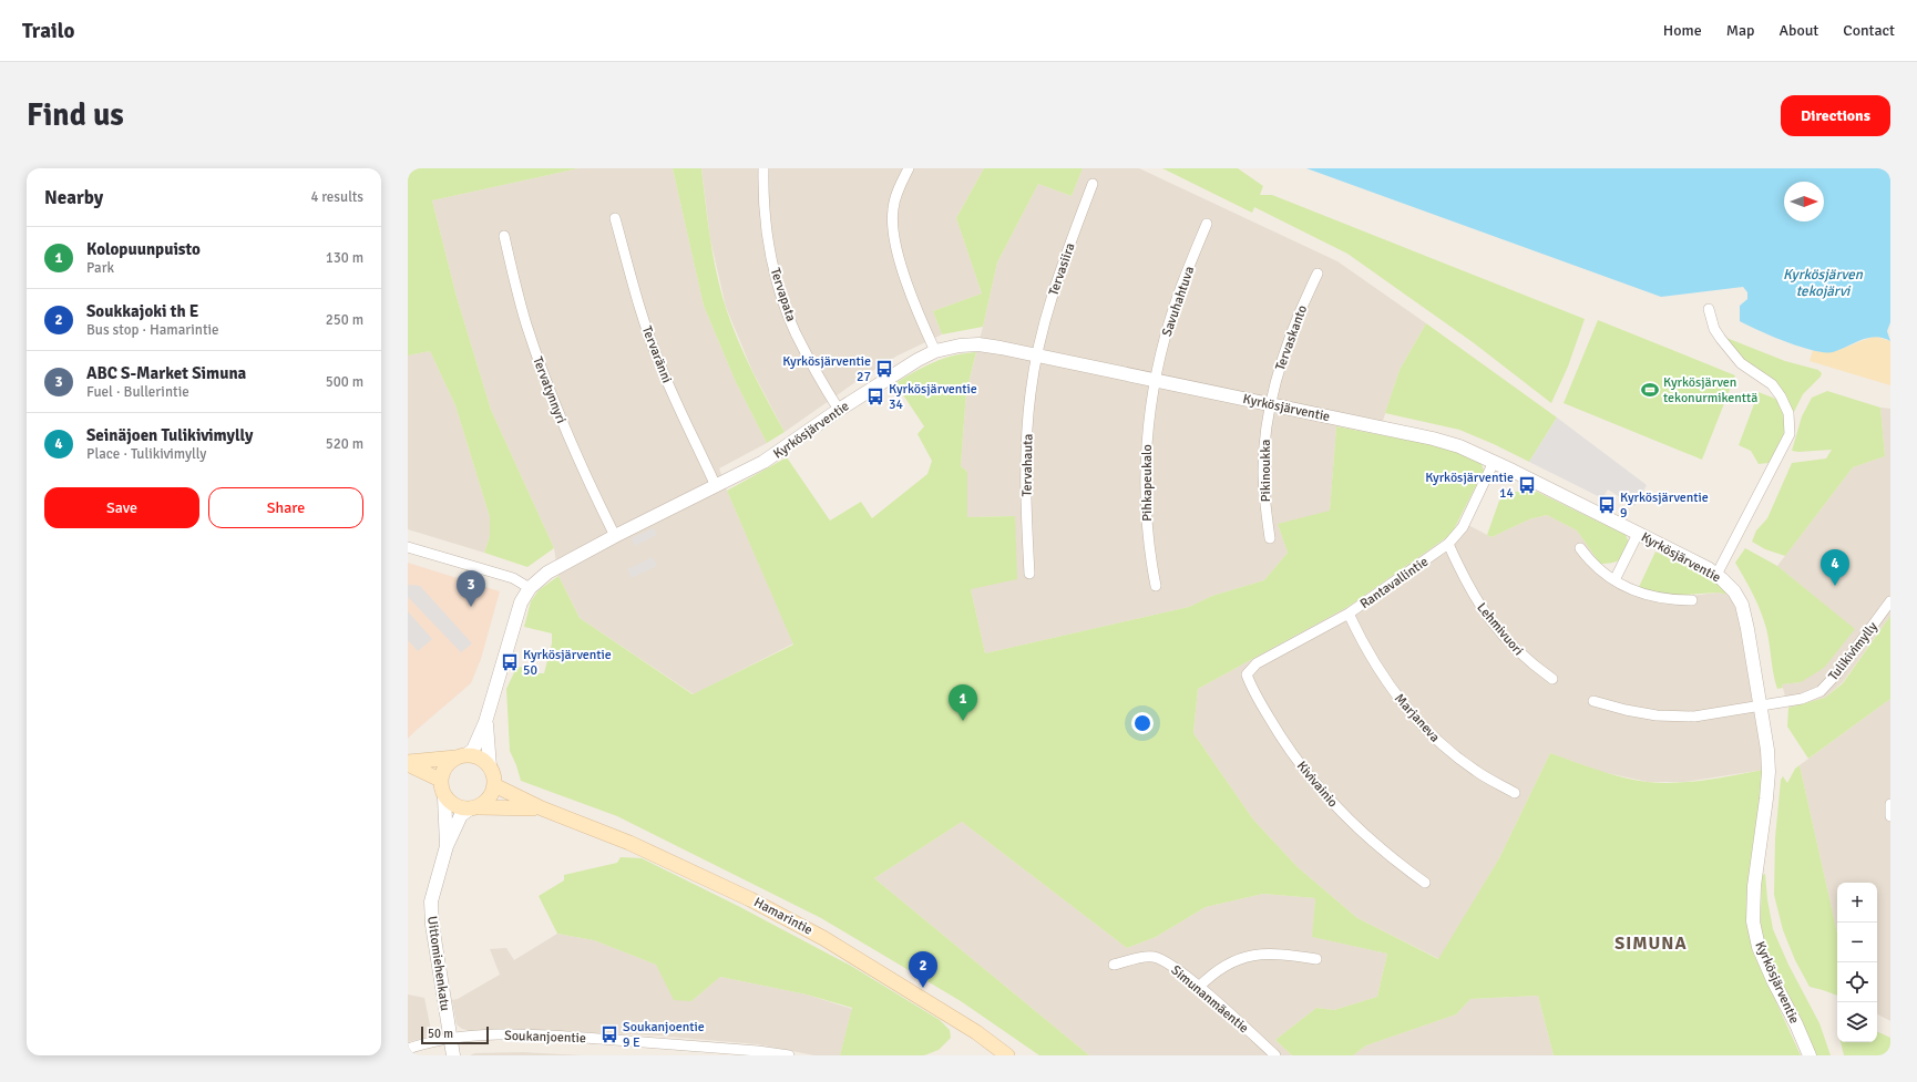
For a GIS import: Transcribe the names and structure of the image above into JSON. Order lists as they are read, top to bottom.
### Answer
{
  "streets": {
    "main road": ["Hamarintie"],
    "street": [
      "Tervasiira",
      "Tervapata",
      "Savuhahtuva",
      "Tervaskanto",
      "Tervaränni",
      "Tervatynnyri",
      "Kyrkösjärventie",
      "Tervahauta",
      "Pikinoukka",
      "Pihkapeukalo",
      "Rantavallintie",
      "Lehmivuori",
      "Tulikivimylly",
      "Marjaneva",
      "Kivivainio",
      "Uittomiehenkatu",
      "Simunanmäentie",
      "Soukanjoentie"
    ]
  },
  "crossings": [
    ["Tervasiira", "Kyrkösjärventie"],
    ["Tervasiira", "Tervahauta"],
    ["Tervapata", "Kyrkösjärventie"],
    ["Savuhahtuva", "Kyrkösjärventie"],
    ["Savuhahtuva", "Pihkapeukalo"],
    ["Tervaskanto", "Kyrkösjärventie"],
    ["Tervaskanto", "Pikinoukka"],
    ["Tervaränni", "Kyrkösjärventie"],
    ["Tervatynnyri", "Kyrkösjärventie"],
    ["Kyrkösjärventie", "Tervahauta"],
    ["Kyrkösjärventie", "Pikinoukka"],
    ["Kyrkösjärventie", "Pihkapeukalo"],
    ["Kyrkösjärventie", "Rantavallintie"],
    ["Kyrkösjärventie", "Tulikivimylly"],
    ["Kyrkösjärventie", "Hamarintie"],
    ["Kyrkösjärventie", "Uittomiehenkatu"],
    ["Rantavallintie", "Lehmivuori"],
    ["Rantavallintie", "Marjaneva"],
    ["Rantavallintie", "Kivivainio"],
    ["Hamarintie", "Uittomiehenkatu"],
    ["Uittomiehenkatu", "Soukanjoentie"]
  ],
  "districts": ["SIMUNA"],
  "water": ["Kyrkösjärven tekojärvi"],
  "places": {
    "bus stop": [
      "Kyrkösjärventie 27",
      "Kyrkösjärventie 34",
      "Kyrkösjärventie 14",
      "Kyrkösjärventie 9",
      "Kyrkösjärventie 50",
      "Soukanjoentie 9 E"
    ],
    "sports": ["Kyrkösjärven tekonurmikenttä"]
  },
  "scale_bar": "50 m",
  "north": "right",
  "page": {
    "header": "Trailo",
    "nav": [
      "Home",
      "Map",
      "About",
      "Contact"
    ],
    "buttons": [
      "Directions",
      ["Save", "Share"]
    ],
    "title": "Find us",
    "heading": ["Nearby", "4 results"],
    "list": [
      {
        "mark": "1",
        "name": "Kolopuunpuisto",
        "note": "Park",
        "value": "130 m"
      },
      {
        "mark": "2",
        "name": "Soukkajoki th E",
        "note": "Bus stop · Hamarintie",
        "value": "250 m"
      },
      {
        "mark": "3",
        "name": "ABC S-Market Simuna",
        "note": "Fuel · Bullerintie",
        "value": "500 m"
      },
      {
        "mark": "4",
        "name": "Seinäjoen Tulikivimylly",
        "note": "Place · Tulikivimylly",
        "value": "520 m"
      }
    ],
    "pins": [
      "4",
      "3",
      "1",
      "2"
    ],
    "map_buttons": ["+", "−"],
    "scale": "50 m"
  }
}
